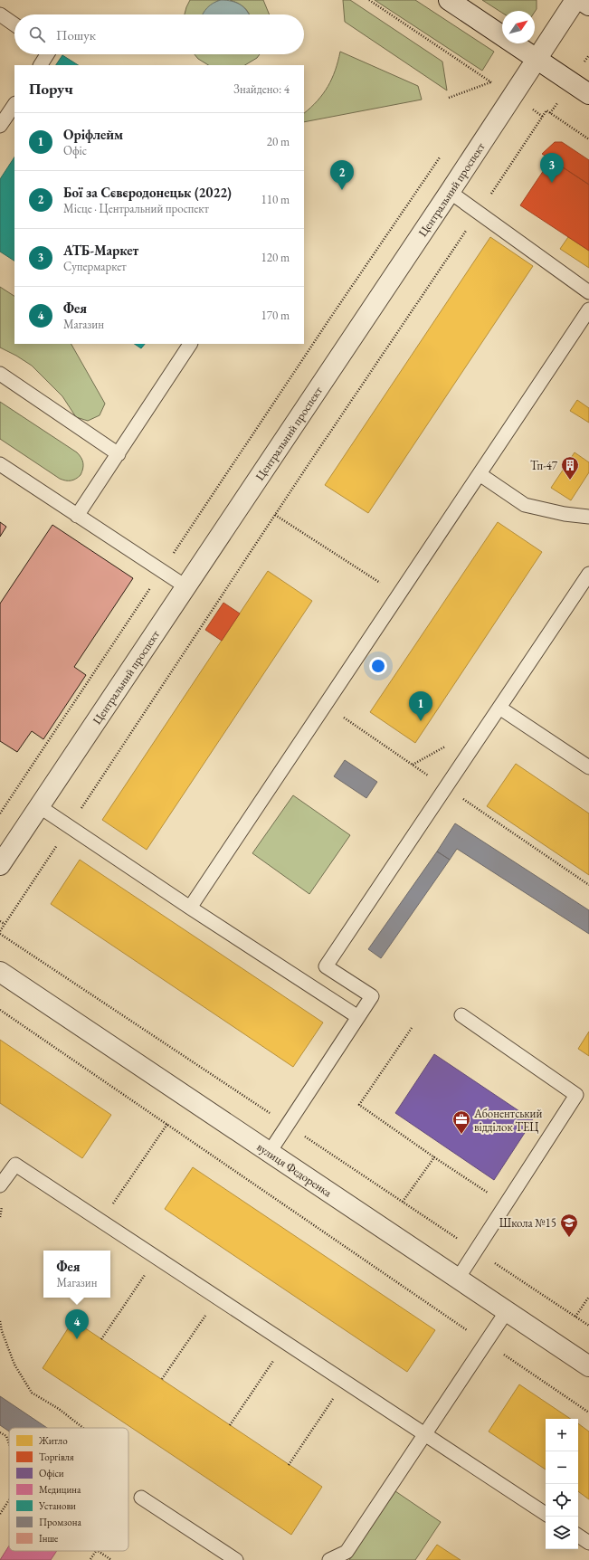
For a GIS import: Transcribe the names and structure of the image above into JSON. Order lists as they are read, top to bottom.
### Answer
{
  "streets": {
    "street": ["Центральний проспект", "вулиця Федоренка"]
  },
  "places": {
    "building": ["Тп-47"],
    "office": ["Абонентський відділок ТЕЦ"],
    "school or university": ["Школа №15"]
  },
  "legend": [
    "Житло",
    "Торгівля",
    "Офіси",
    "Медицина",
    "Установи",
    "Промзона",
    "Інше"
  ],
  "north": "top right",
  "page": {
    "search": "Пошук",
    "heading": ["Поруч", "Знайдено: 4"],
    "list": [
      {
        "mark": "1",
        "name": "Оріфлейм",
        "note": "Офіс",
        "value": "20 m"
      },
      {
        "mark": "2",
        "name": "Бої за Сєвєродонецьк (2022)",
        "note": "Місце · Центральний проспект",
        "value": "110 m"
      },
      {
        "mark": "3",
        "name": "АТБ-Маркет",
        "note": "Супермаркет",
        "value": "120 m"
      },
      {
        "mark": "4",
        "name": "Фея",
        "note": "Магазин",
        "value": "170 m"
      }
    ],
    "pins": [
      "3",
      "2",
      "1",
      "4"
    ],
    "popup": ["Фея", "Магазин"],
    "map_buttons": ["+", "−"]
  }
}
